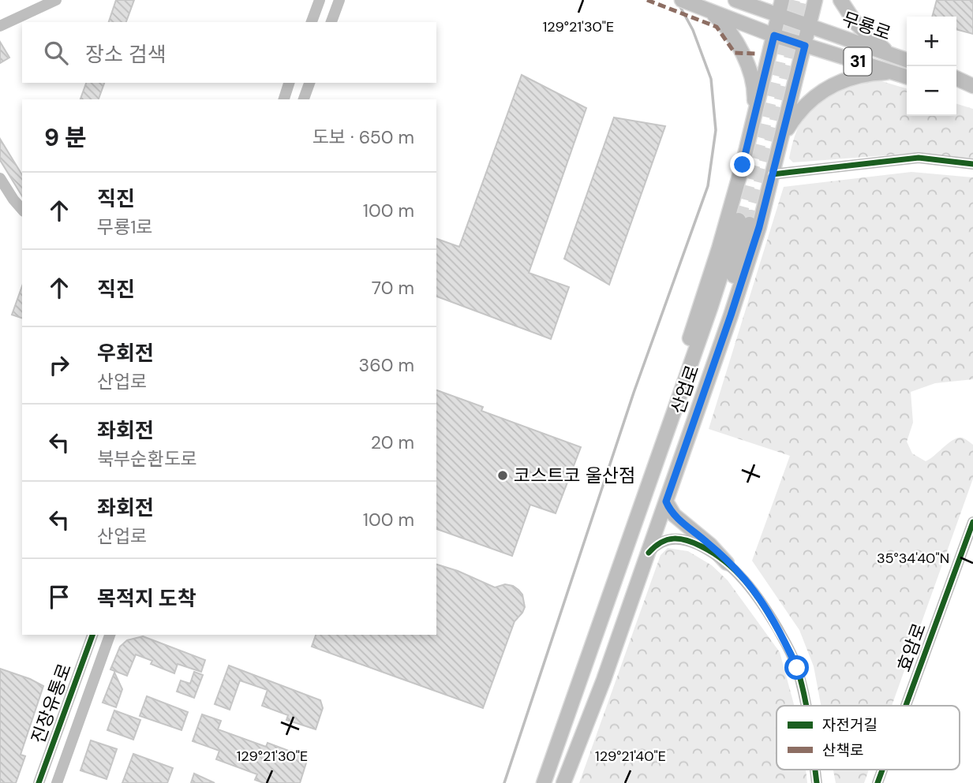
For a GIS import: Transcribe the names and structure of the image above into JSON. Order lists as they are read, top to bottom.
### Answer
{
  "streets": {
    "main road": ["무룡로", "31", "산업로"],
    "street": ["효암로", "진장유통로"]
  },
  "crossings": [
    ["무룡로", "31"],
    ["무룡로", "산업로"],
    ["31", "산업로"]
  ],
  "places": ["코스트코 울산점"],
  "legend": ["자전거길", "산책로"],
  "page": {
    "map_buttons": ["+", "−"],
    "search": "장소 검색",
    "heading": ["9 분", "도보 · 650 m"],
    "list": [
      ["직진", "무룡1로", "100 m"],
      ["직진", "70 m"],
      ["우회전", "산업로", "360 m"],
      ["좌회전", "북부순환도로", "20 m"],
      ["좌회전", "산업로", "100 m"],
      "목적지 도착"
    ]
  },
  "coordinates": ["129°21'30\"E", "35°34'40\"N", "129°21'40\"E"]
}
